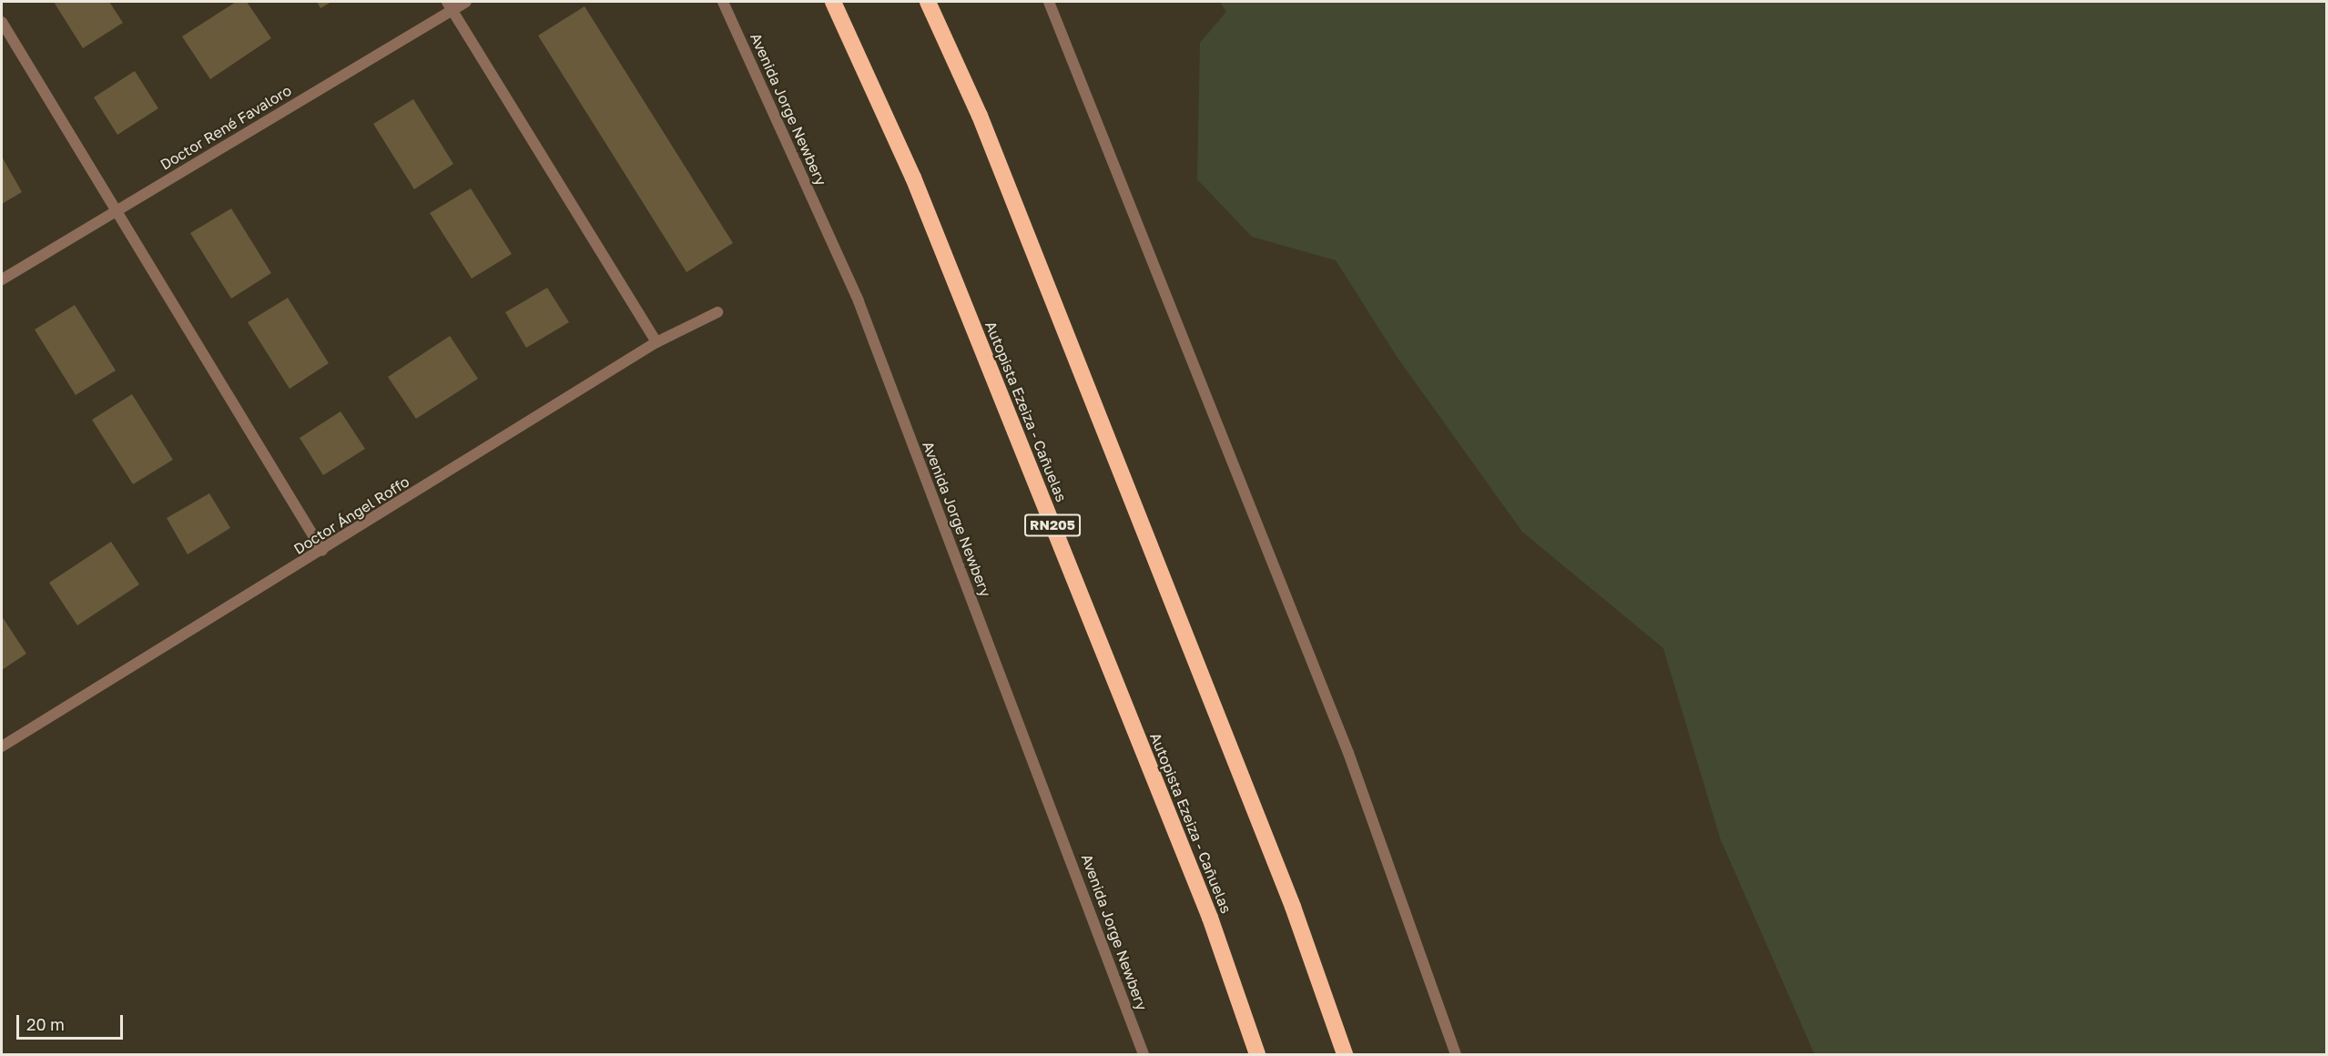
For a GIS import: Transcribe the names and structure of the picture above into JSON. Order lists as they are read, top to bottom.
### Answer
{
  "streets": {
    "highway": ["Autopista Ezeiza - Cañuelas", "RN205"],
    "street": ["Avenida Jorge Newbery", "Doctor René Favaloro", "Doctor Ángel Roffo"]
  },
  "scale_bar": "20 m"
}
